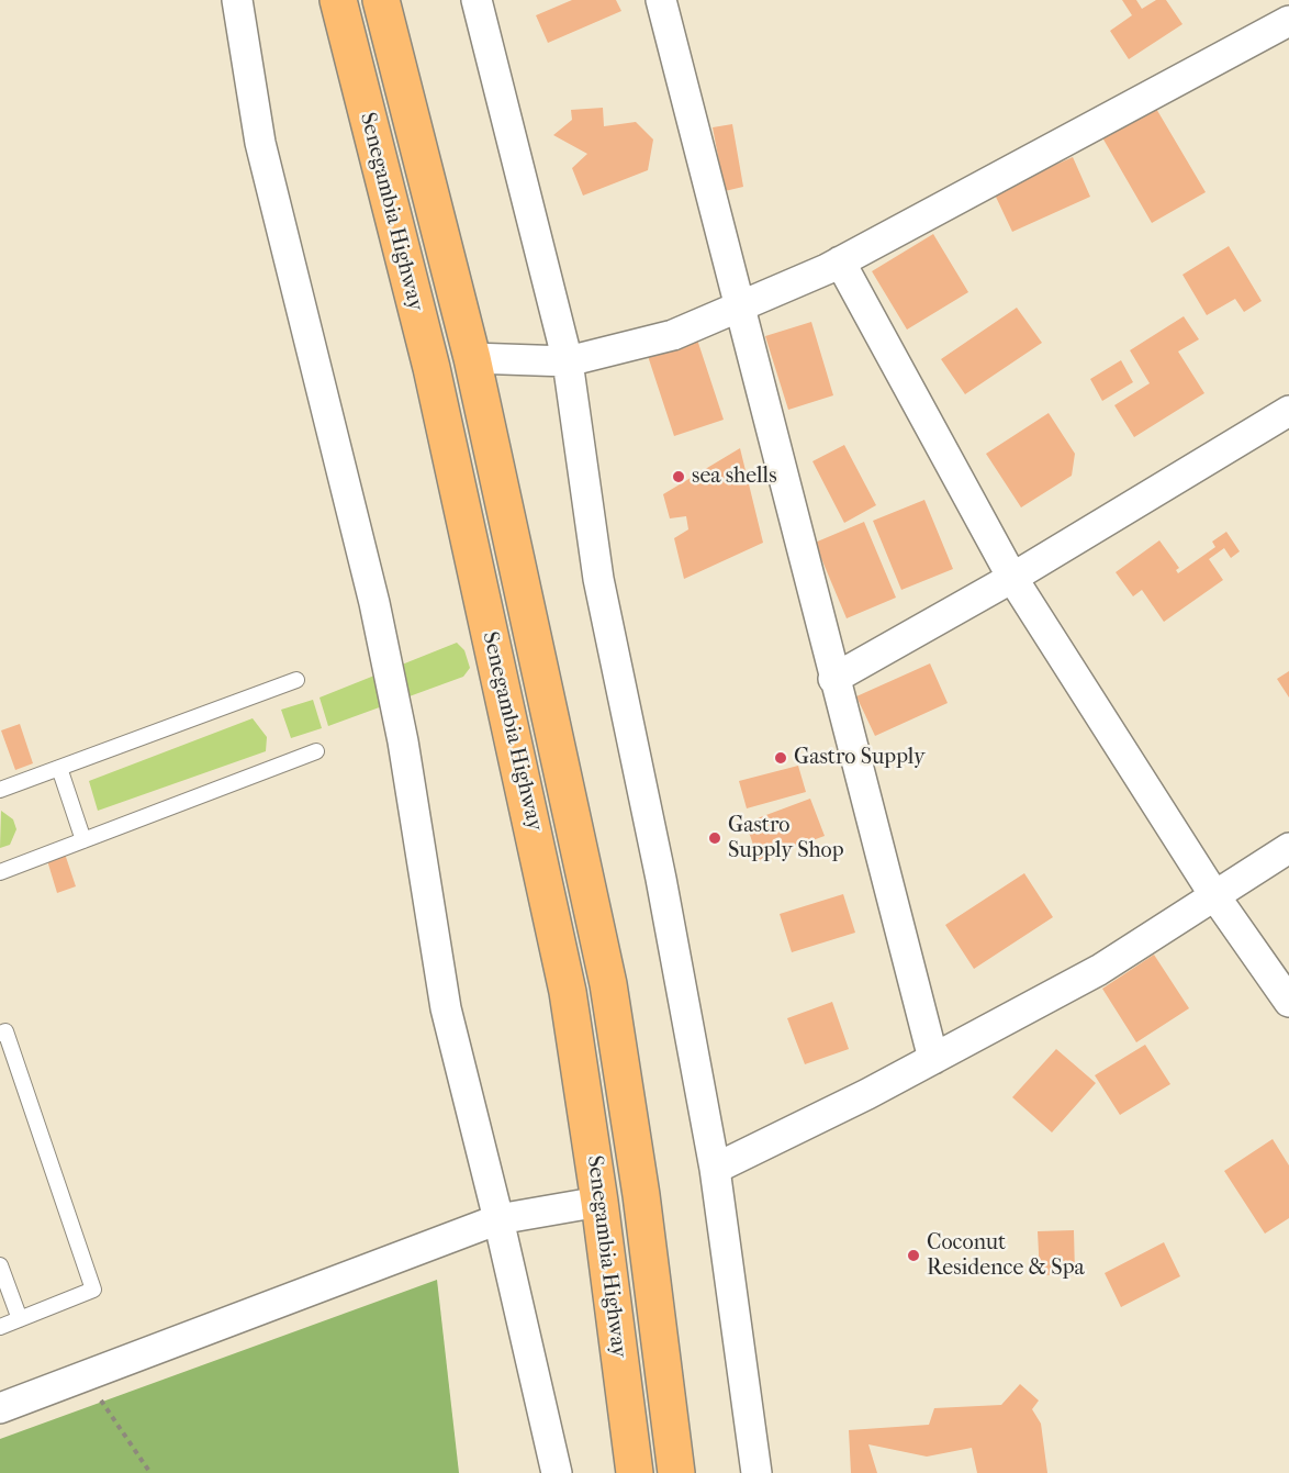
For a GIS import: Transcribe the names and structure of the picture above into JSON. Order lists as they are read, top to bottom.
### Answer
{
  "streets": {
    "main road": ["Senegambia Highway"]
  },
  "places": [
    "sea shells",
    "Gastro Supply",
    "Gastro Supply Shop",
    "Coconut Residence & Spa"
  ]
}
